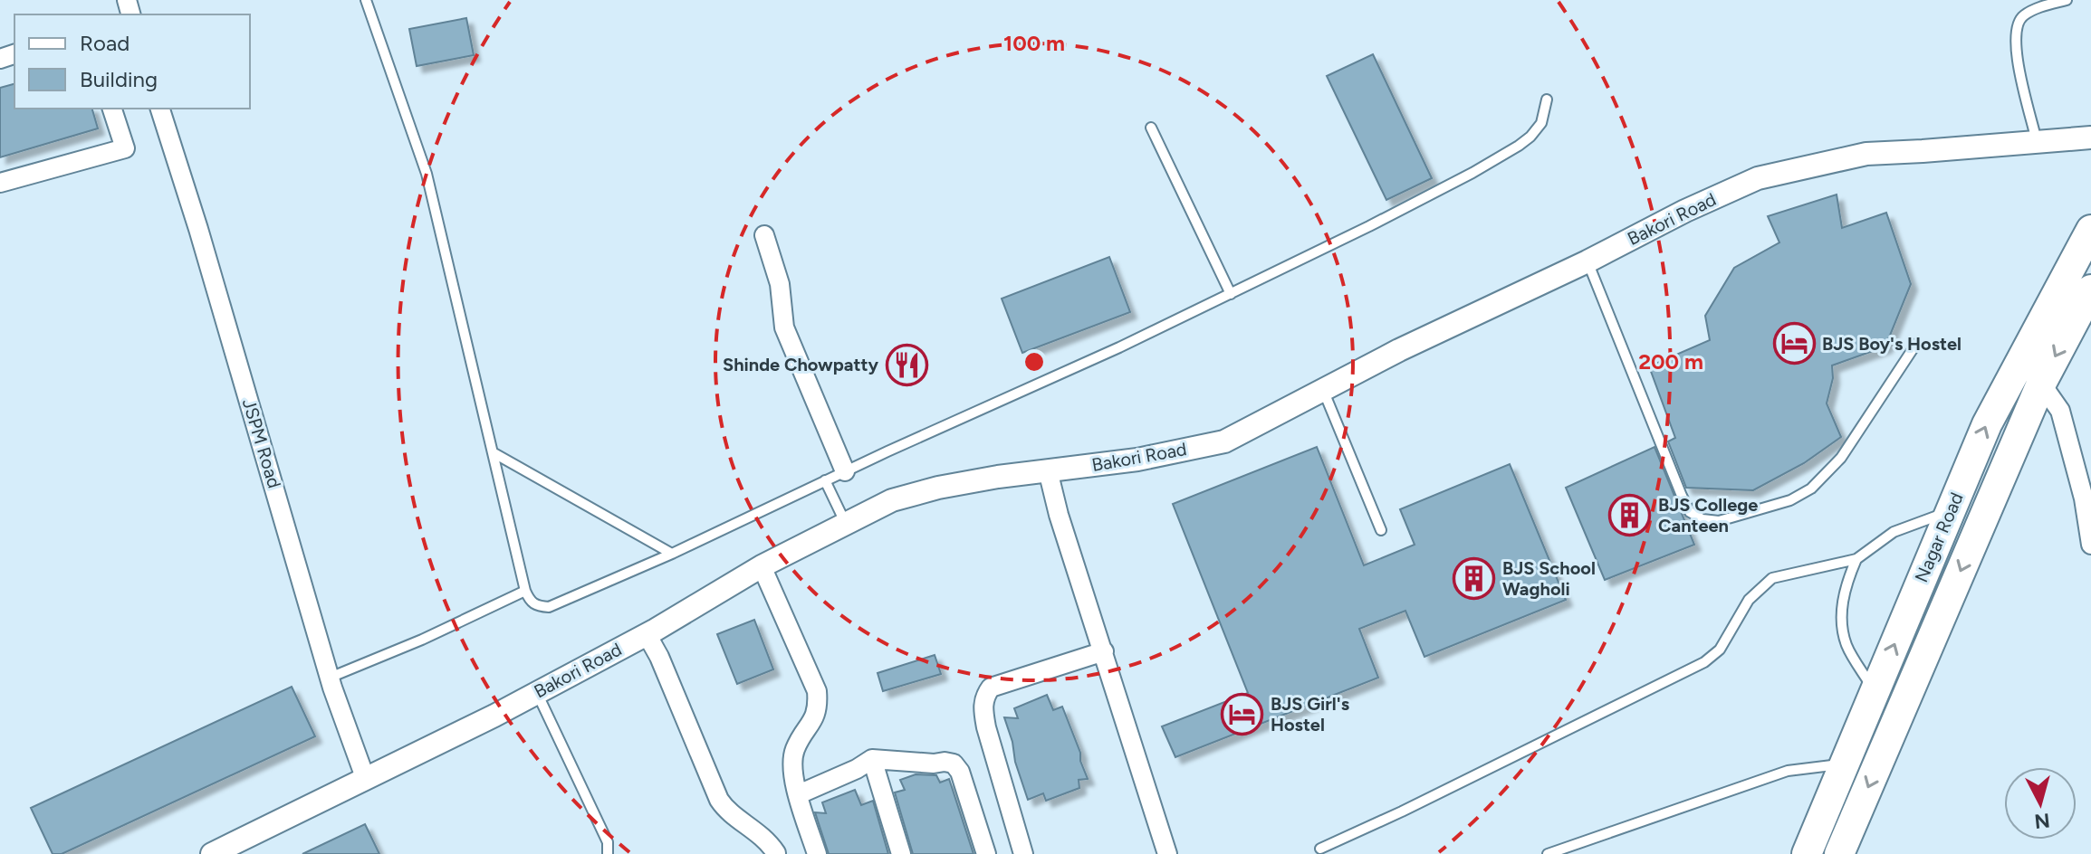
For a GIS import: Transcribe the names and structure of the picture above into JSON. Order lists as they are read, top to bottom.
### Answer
{
  "streets": {
    "highway": ["Nagar Road"],
    "street": ["Bakori Road", "JSPM Road"]
  },
  "crossings": [
    ["Bakori Road", "JSPM Road"]
  ],
  "places": {
    "hotel": ["BJS Boy's Hostel", "BJS Girl's Hostel"],
    "restaurant": ["Shinde Chowpatty"],
    "building": ["BJS College Canteen", "BJS School Wagholi"]
  },
  "legend": ["Road", "Building"],
  "north": "bottom",
  "rings": ["100 m", "200 m"]
}
